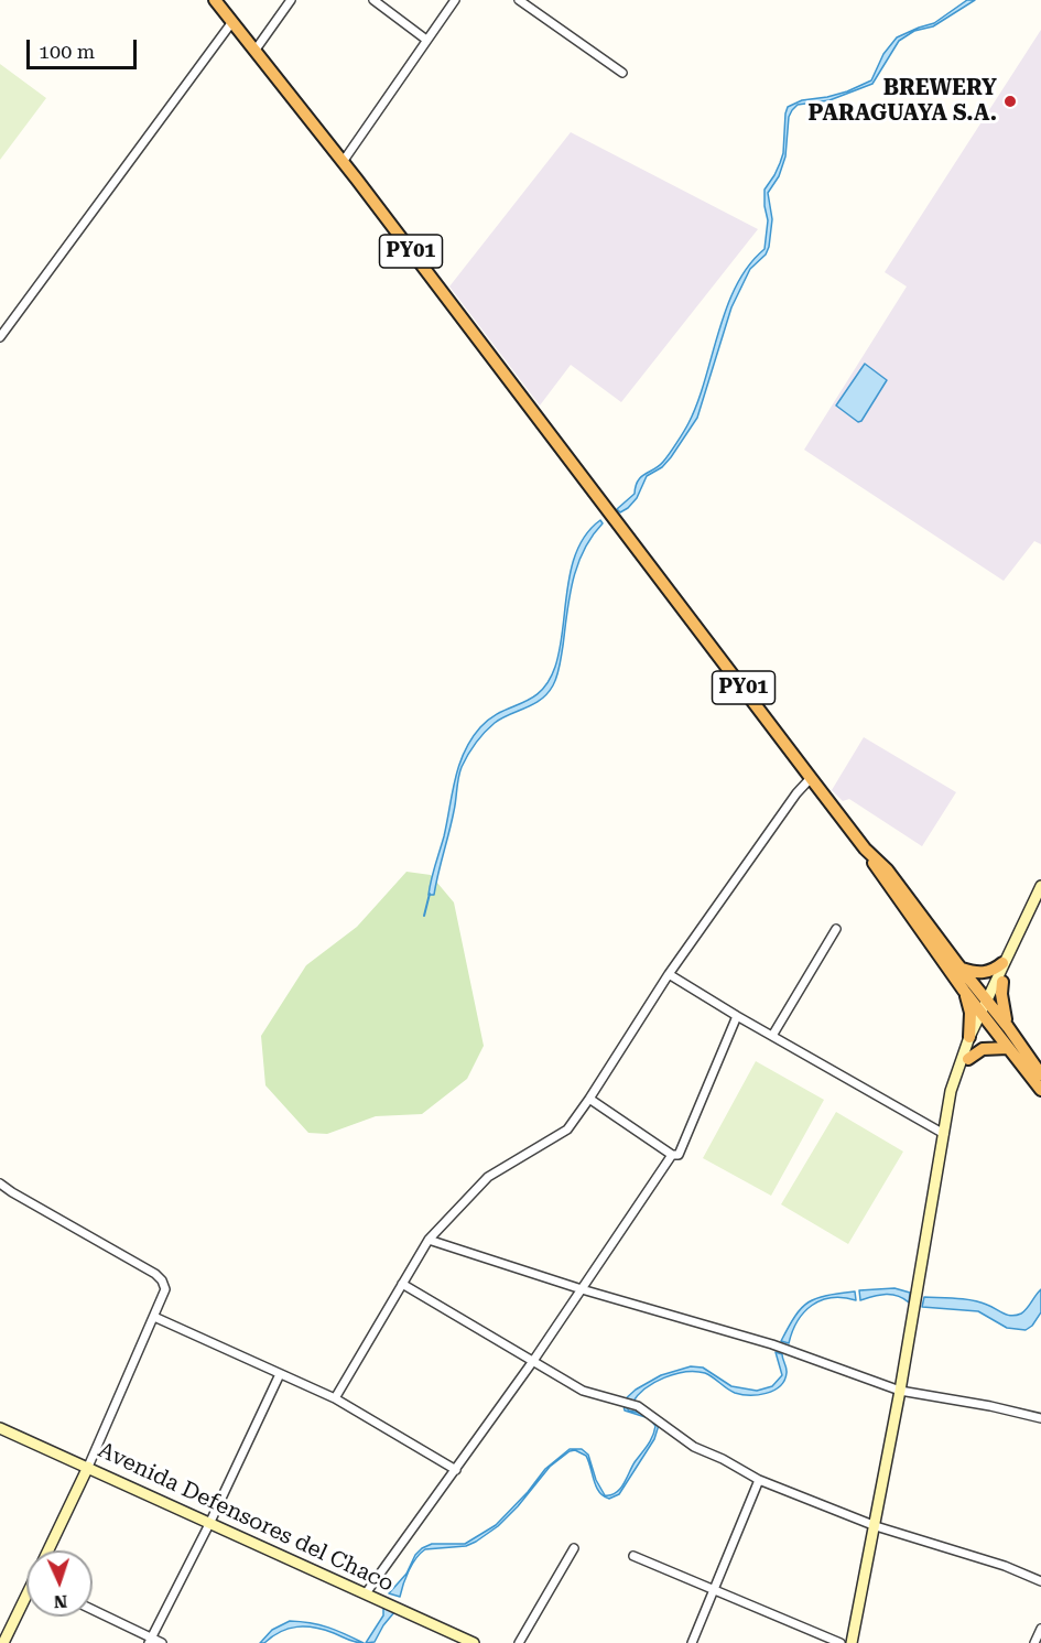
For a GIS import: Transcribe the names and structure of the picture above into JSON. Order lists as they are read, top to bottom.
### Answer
{
  "streets": {
    "highway": ["PY01"],
    "main road": ["Avenida Defensores del Chaco"]
  },
  "places": ["BREWERY PARAGUAYA S.A."],
  "scale_bar": "100 m",
  "north": "bottom"
}
